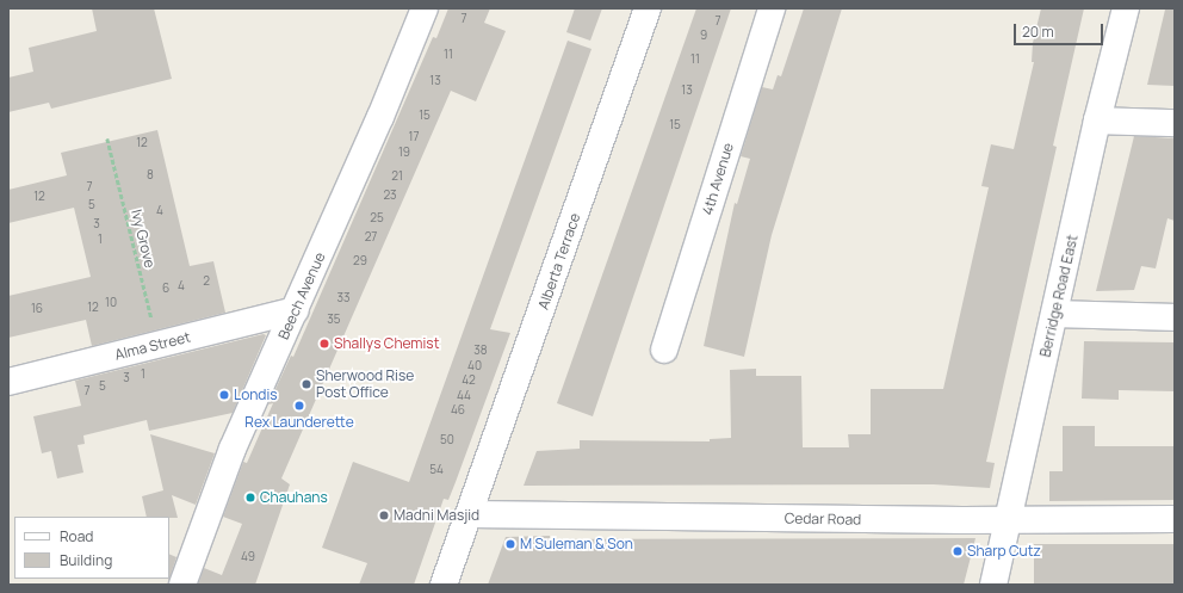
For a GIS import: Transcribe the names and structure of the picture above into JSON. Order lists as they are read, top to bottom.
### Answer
{
  "streets": {
    "street": [
      "4th Avenue",
      "Alberta Terrace",
      "Beech Avenue",
      "Berridge Road East",
      "Alma Street",
      "Cedar Road"
    ],
    "path": ["Ivy Grove"]
  },
  "crossings": [
    ["Ivy Grove", "Alma Street"],
    ["Alberta Terrace", "Cedar Road"],
    ["Beech Avenue", "Alma Street"],
    ["Berridge Road East", "Cedar Road"]
  ],
  "places": [
    "Shallys Chemist",
    "Sherwood Rise Post Office",
    "Londis",
    "Rex Launderette",
    "Chauhans",
    "Madni Masjid",
    "M Suleman & Son",
    "Sharp Cutz"
  ],
  "house_numbers": [
    "7",
    "7",
    "9",
    "11",
    "11",
    "13",
    "13",
    "15",
    "15",
    "17",
    "12",
    "19",
    "8",
    "21",
    "7",
    "23",
    "12",
    "5",
    "4",
    "25",
    "3",
    "27",
    "1",
    "29",
    "2",
    "4",
    "6",
    "33",
    "10",
    "12",
    "16",
    "35",
    "38",
    "40",
    "1",
    "3",
    "42",
    "5",
    "7",
    "44",
    "46",
    "50",
    "54",
    "49"
  ],
  "legend": ["Road", "Building"],
  "scale_bar": "20 m"
}
